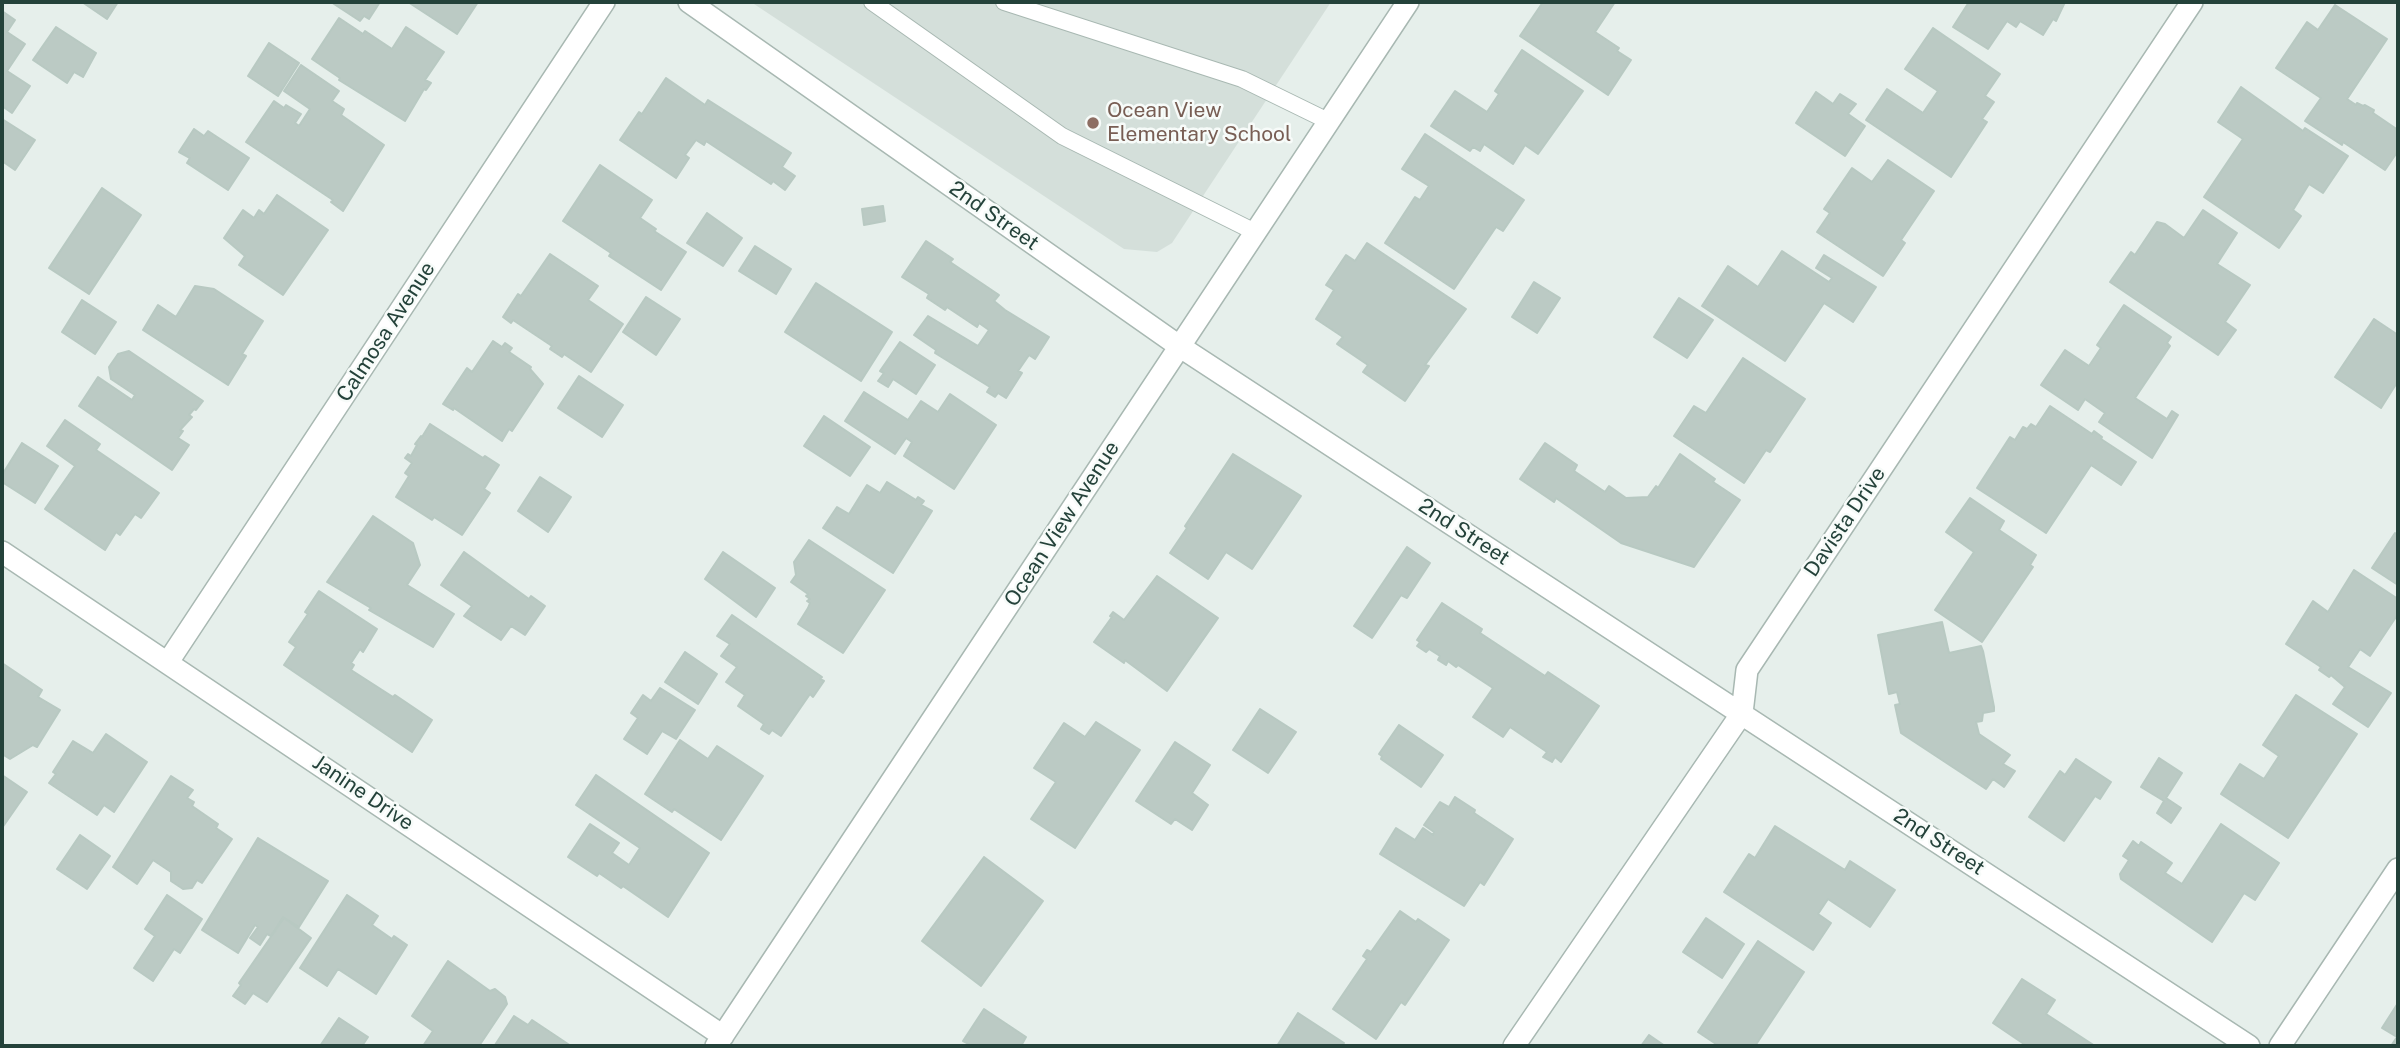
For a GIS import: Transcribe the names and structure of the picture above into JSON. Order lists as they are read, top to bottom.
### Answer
{
  "streets": {
    "street": [
      "2nd Street",
      "Calmosa Avenue",
      "Davista Drive",
      "Ocean View Avenue",
      "Janine Drive"
    ]
  },
  "crossings": [
    ["2nd Street", "Davista Drive"],
    ["2nd Street", "Ocean View Avenue"],
    ["Calmosa Avenue", "Janine Drive"],
    ["Ocean View Avenue", "Janine Drive"]
  ],
  "places": ["Ocean View Elementary School"]
}
